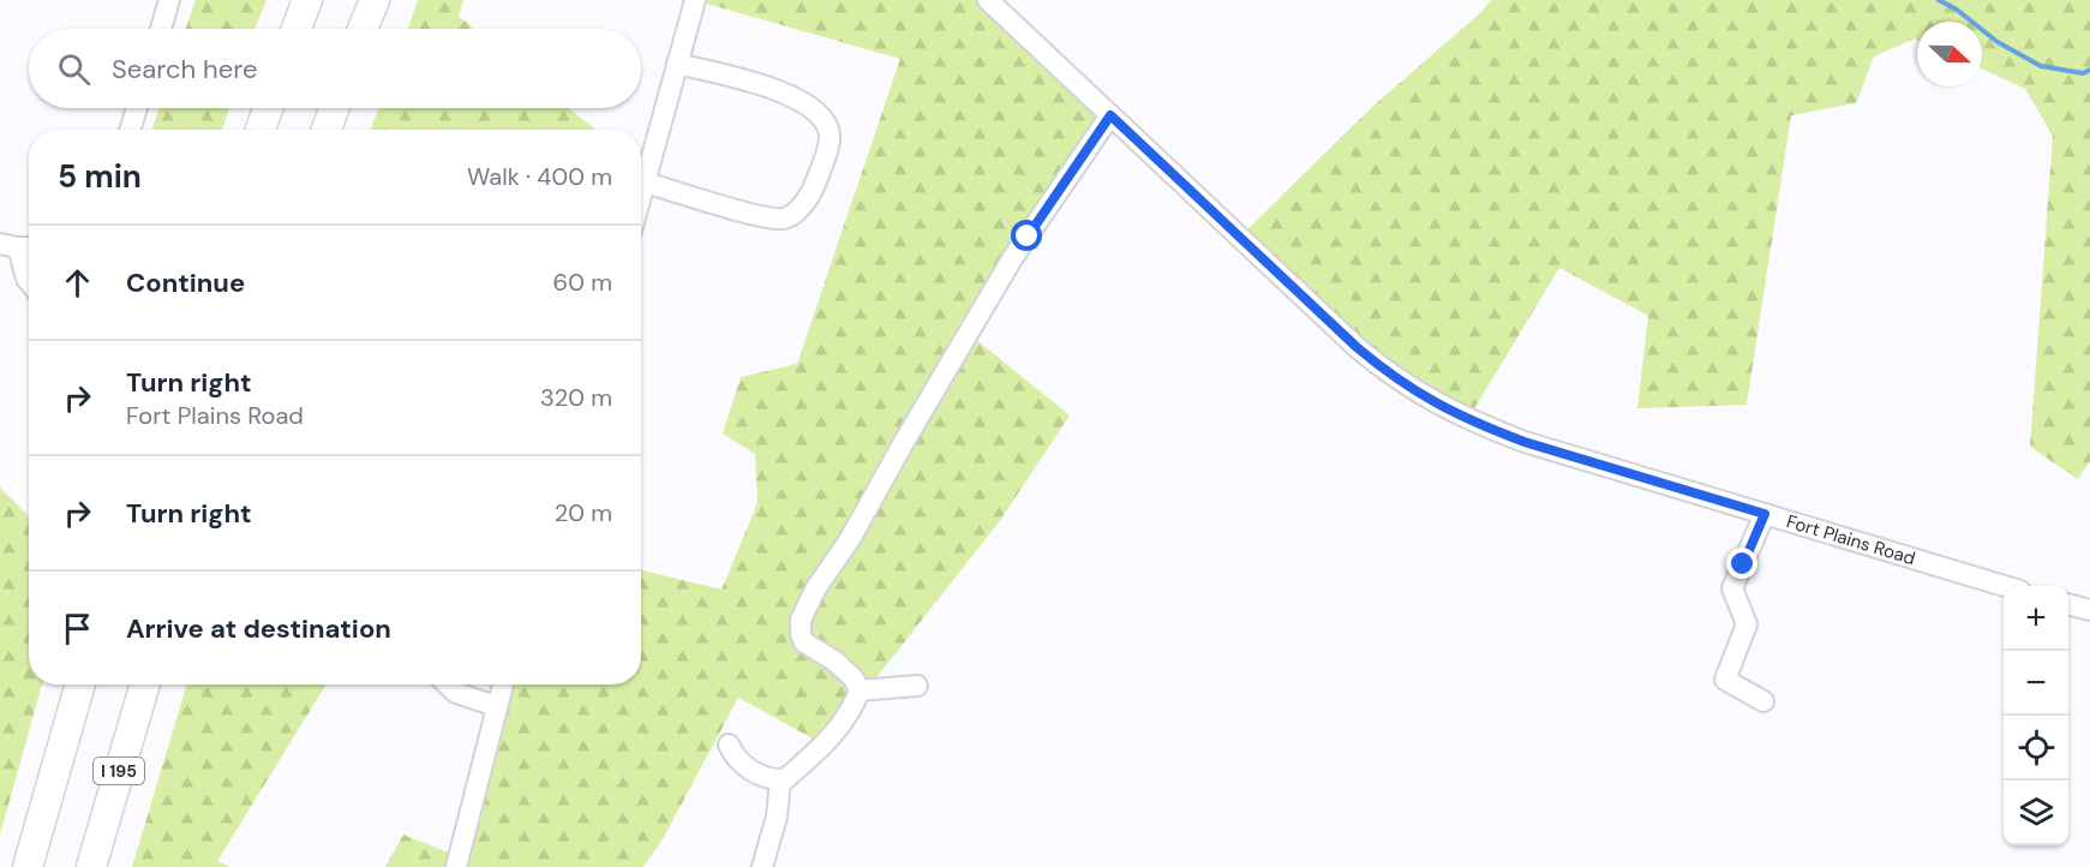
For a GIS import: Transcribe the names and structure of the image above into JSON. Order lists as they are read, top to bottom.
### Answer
{
  "streets": {
    "highway": ["I 195"],
    "street": ["Fort Plains Road"]
  },
  "north": "right",
  "page": {
    "search": "Search here",
    "heading": ["5 min", "Walk · 400 m"],
    "list": [
      ["Continue", "60 m"],
      ["Turn right", "Fort Plains Road", "320 m"],
      ["Turn right", "20 m"],
      "Arrive at destination"
    ],
    "map_buttons": ["+", "−"]
  }
}
